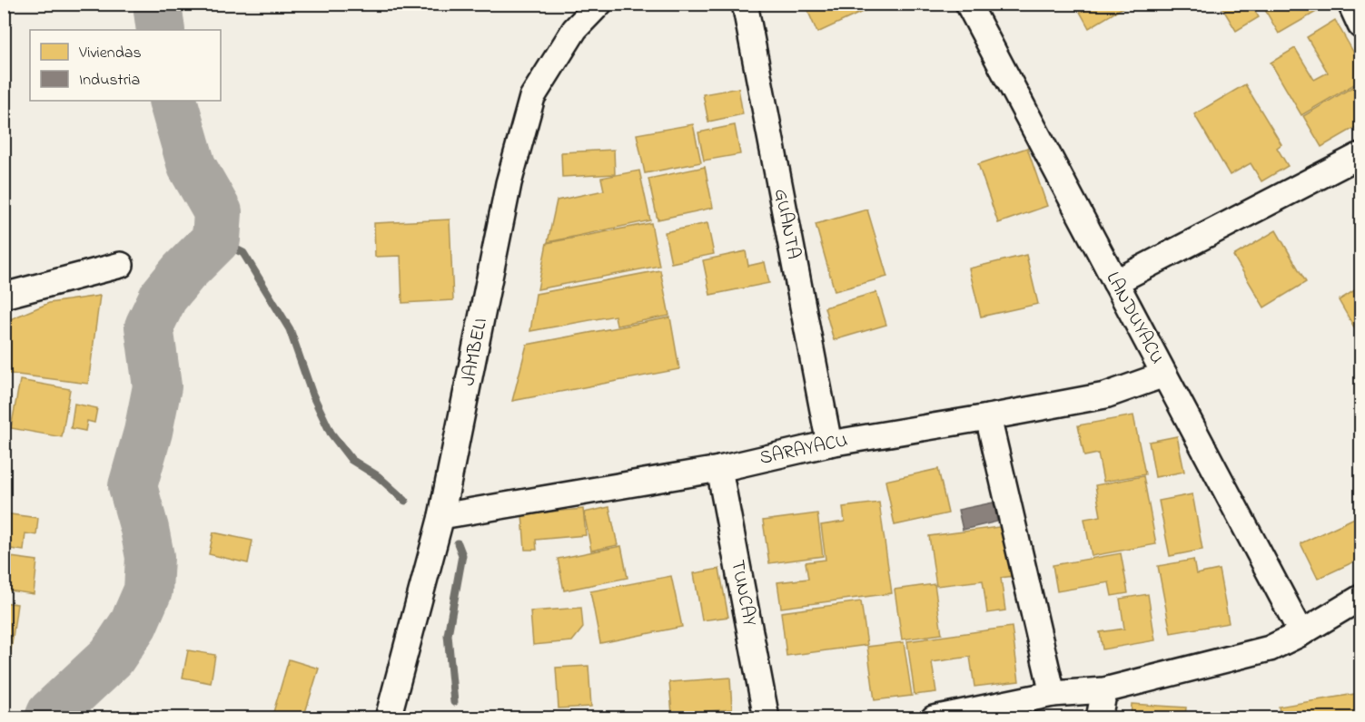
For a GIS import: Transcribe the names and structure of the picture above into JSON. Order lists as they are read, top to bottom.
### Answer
{
  "streets": {
    "street": [
      "GUANTA",
      "LANDUYACU",
      "JAMBELI",
      "SARAYACU",
      "TUNCAY"
    ]
  },
  "crossings": [
    ["GUANTA", "SARAYACU"],
    ["LANDUYACU", "SARAYACU"],
    ["JAMBELI", "SARAYACU"],
    ["SARAYACU", "TUNCAY"]
  ],
  "legend": ["Viviendas", "Industria"]
}
